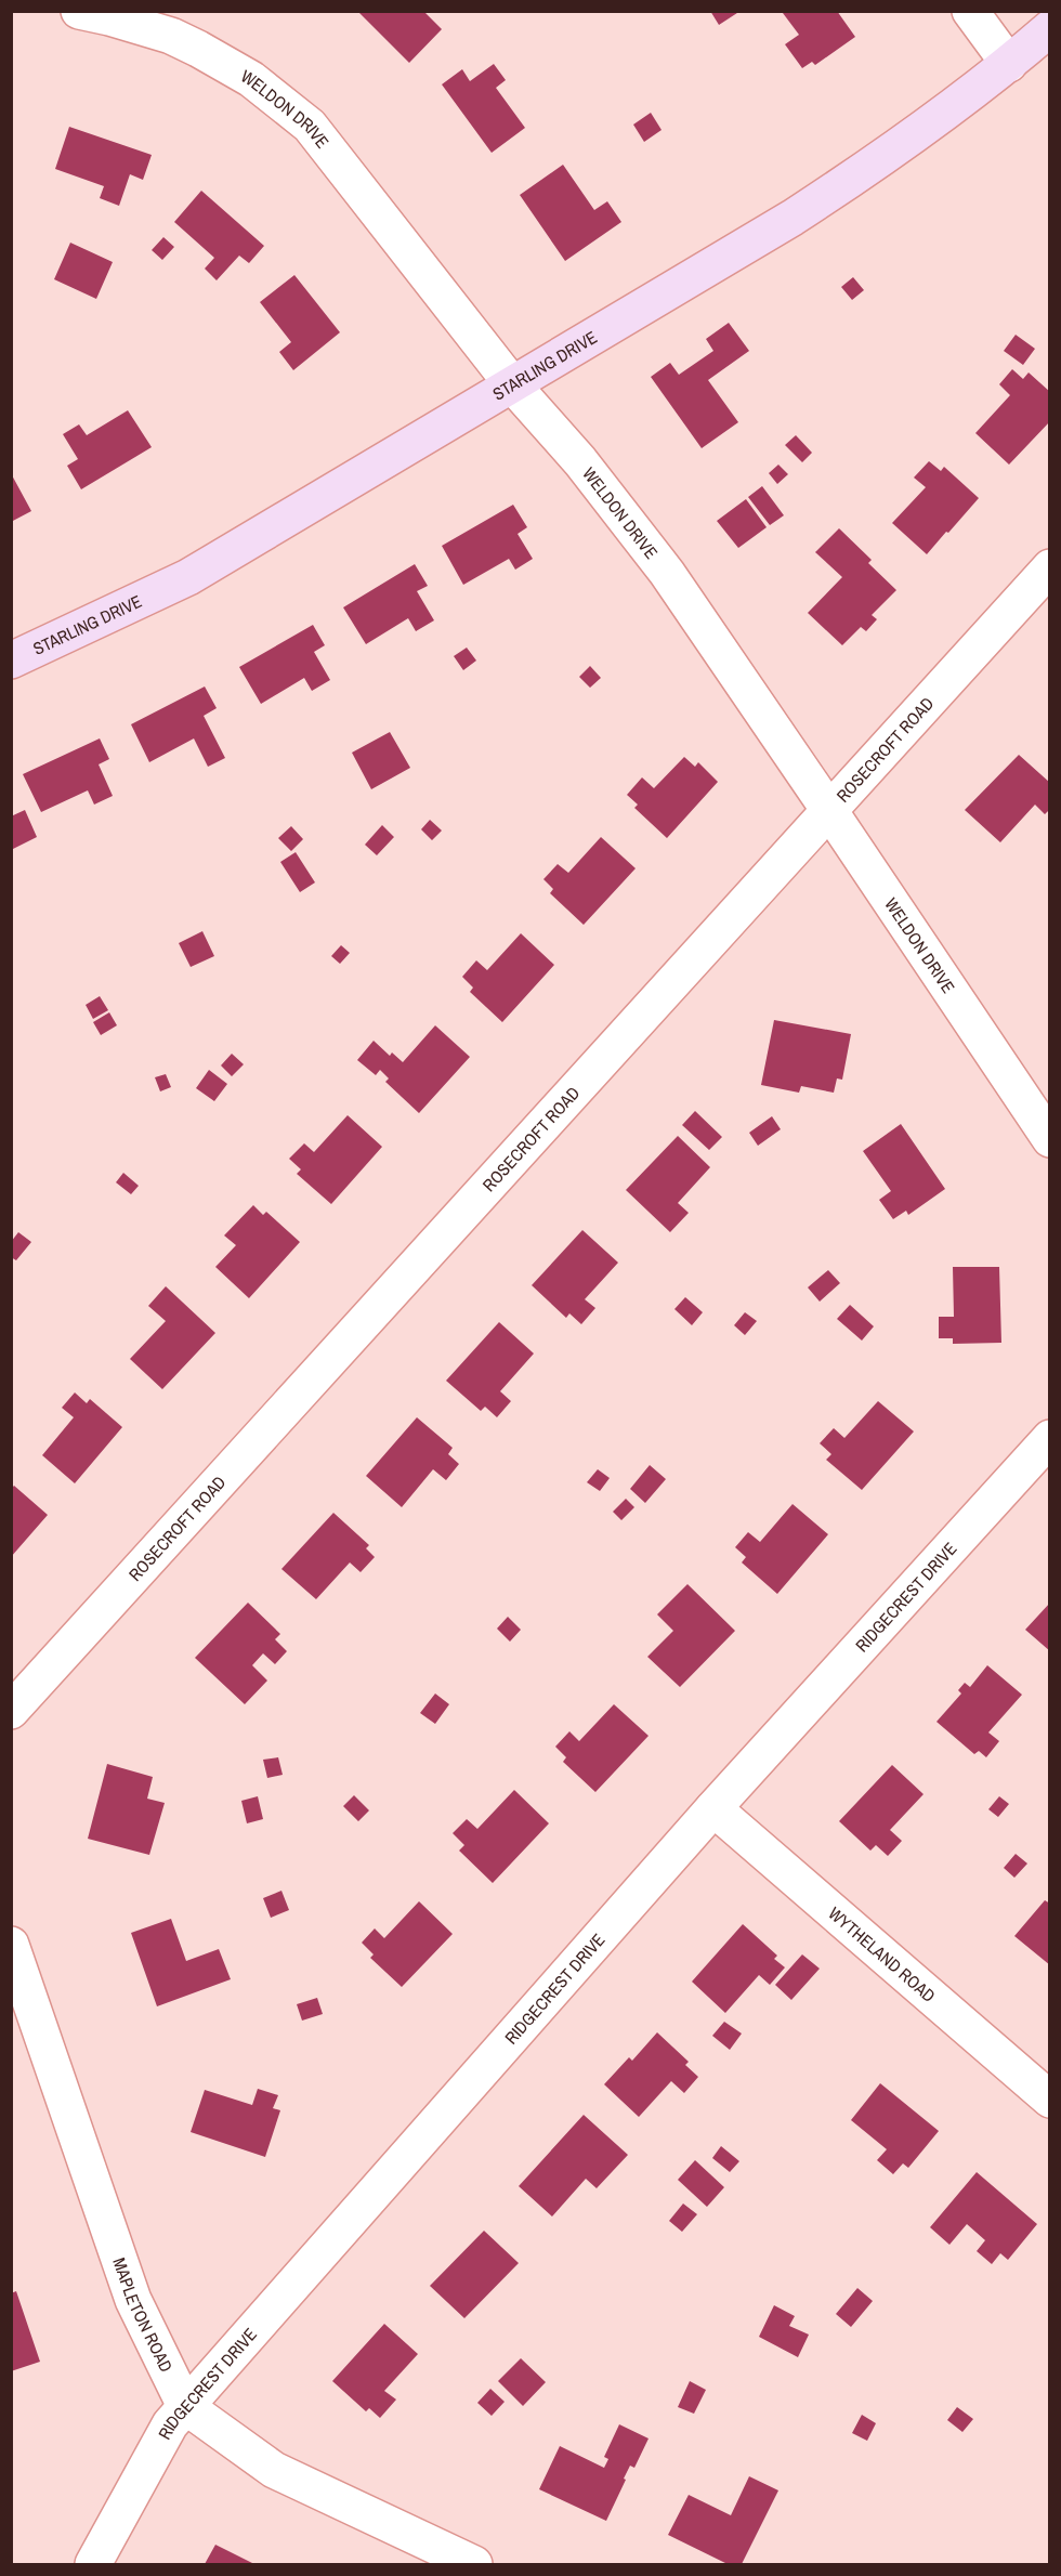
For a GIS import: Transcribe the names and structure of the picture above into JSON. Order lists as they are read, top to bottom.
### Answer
{
  "streets": {
    "street": [
      "WELDON DRIVE",
      "STARLING DRIVE",
      "ROSECROFT ROAD",
      "RIDGECREST DRIVE",
      "WYTHELAND ROAD",
      "MAPLETON ROAD"
    ]
  },
  "crossings": [
    ["WELDON DRIVE", "STARLING DRIVE"],
    ["WELDON DRIVE", "ROSECROFT ROAD"],
    ["RIDGECREST DRIVE", "WYTHELAND ROAD"],
    ["RIDGECREST DRIVE", "MAPLETON ROAD"]
  ]
}
